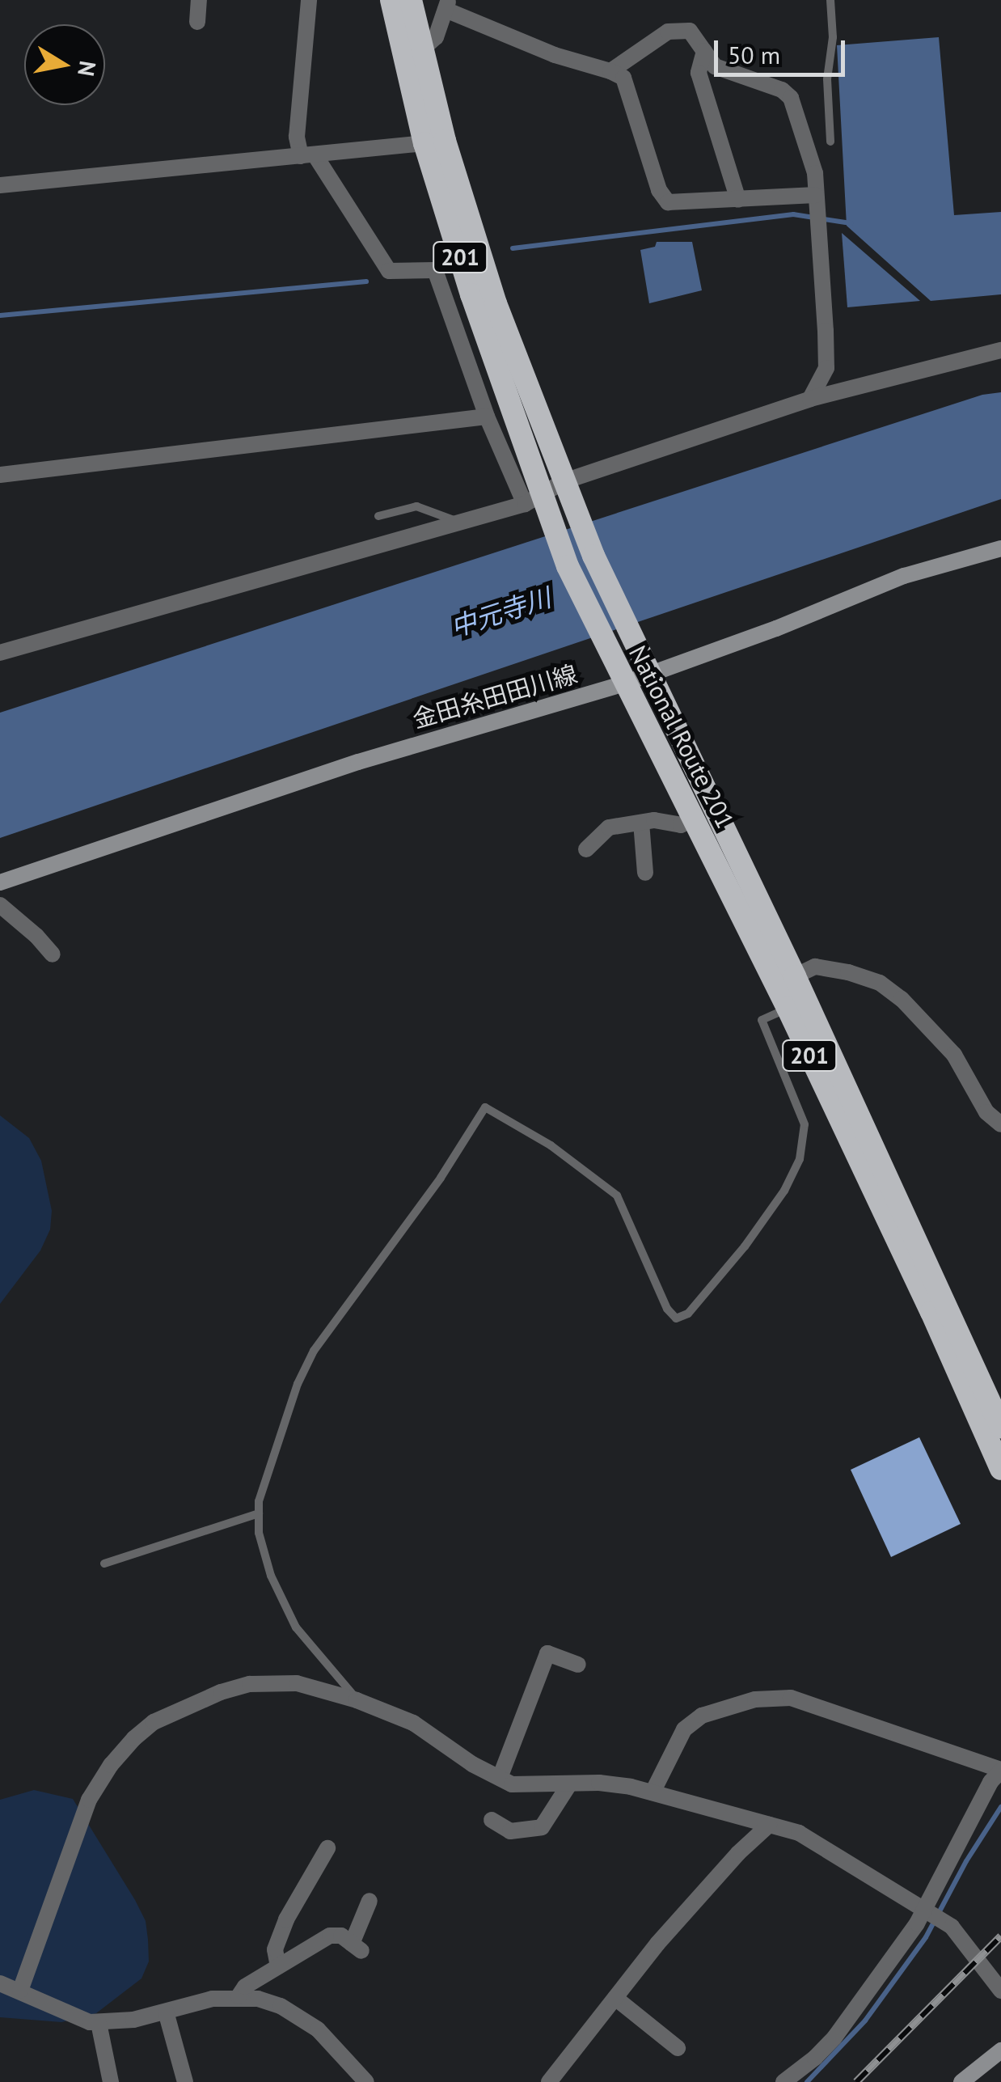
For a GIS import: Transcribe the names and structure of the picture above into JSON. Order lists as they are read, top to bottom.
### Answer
{
  "streets": {
    "highway": ["201", "National Route 201"],
    "main road": ["金田糸田田川線"]
  },
  "crossings": [
    ["金田糸田田川線", "National Route 201"]
  ],
  "water": ["中元寺川"],
  "scale_bar": "50 m",
  "north": "right"
}
